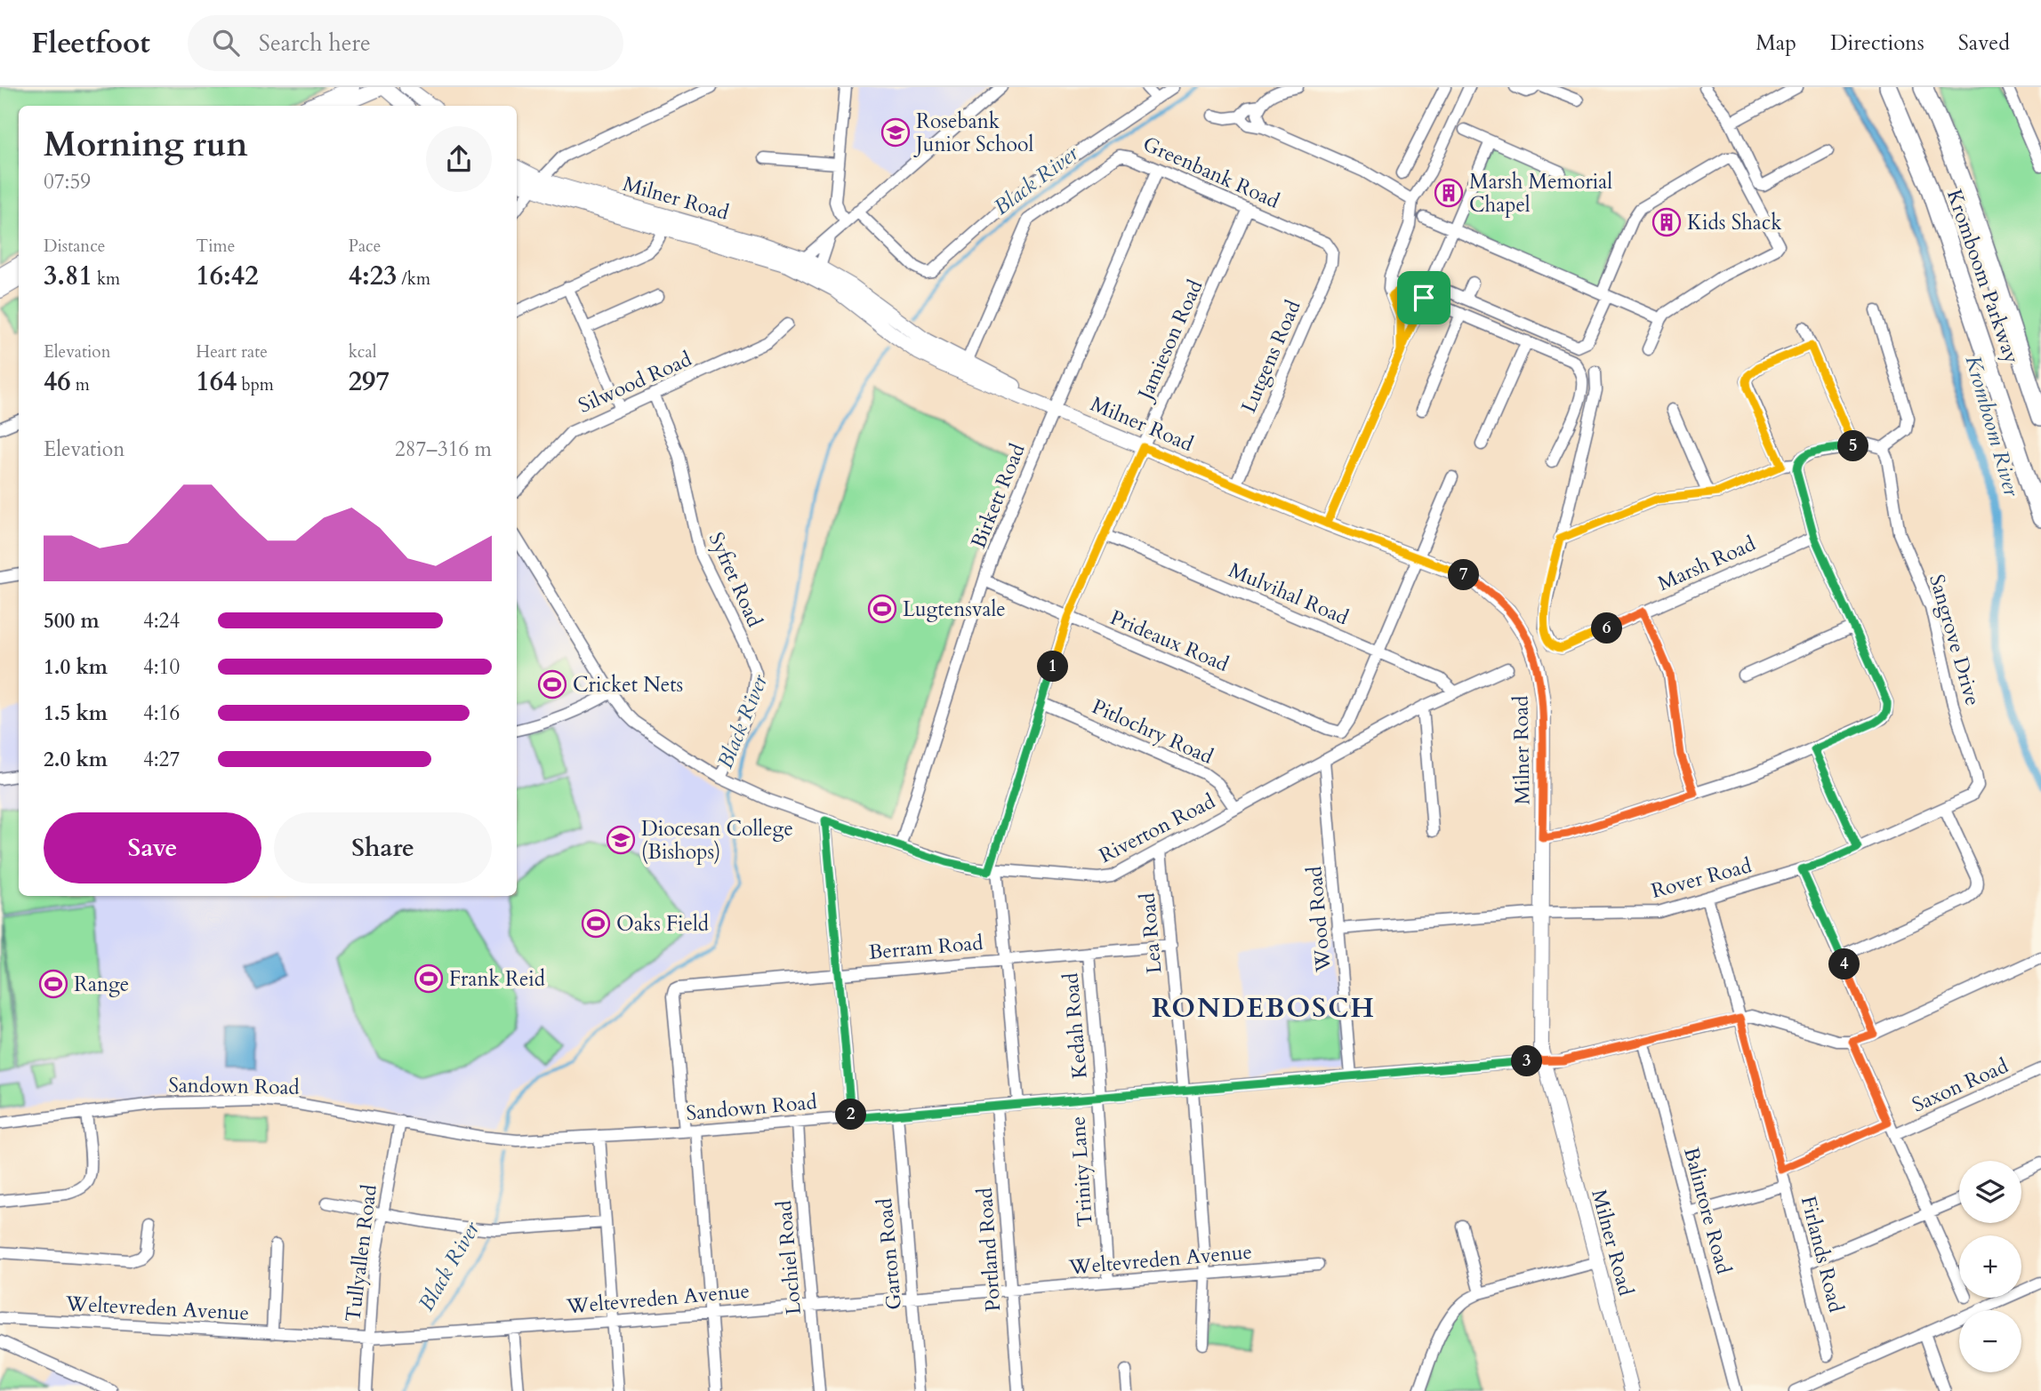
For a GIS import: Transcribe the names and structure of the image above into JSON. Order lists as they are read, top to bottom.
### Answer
{
  "streets": {
    "highway": ["Kromboom Parkway"],
    "main road": ["Milner Road"],
    "street": [
      "Greenbank Road",
      "Jamieson Road",
      "Lutgens Road",
      "Silwood Road",
      "Birkett Road",
      "Marsh Road",
      "Syfret Road",
      "Mulvihal Road",
      "Sangrove Drive",
      "Prideaux Road",
      "Pitlochry Road",
      "Riverton Road",
      "Rover Road",
      "Wood Road",
      "Lea Road",
      "Berram Road",
      "Kedah Road",
      "Saxon Road",
      "Sandown Road",
      "Trinity Lane",
      "Balintore Road",
      "Portland Road",
      "Tullyallen Road",
      "Garton Road",
      "Firlands Road",
      "Lochiel Road",
      "Weltevreden Avenue"
    ]
  },
  "crossings": [
    ["Greenbank Road", "Milner Road"],
    ["Greenbank Road", "Jamieson Road"],
    ["Greenbank Road", "Lutgens Road"],
    ["Greenbank Road", "Birkett Road"],
    ["Milner Road", "Jamieson Road"],
    ["Milner Road", "Lutgens Road"],
    ["Milner Road", "Birkett Road"],
    ["Milner Road", "Rover Road"],
    ["Milner Road", "Sandown Road"],
    ["Jamieson Road", "Mulvihal Road"],
    ["Jamieson Road", "Prideaux Road"],
    ["Jamieson Road", "Pitlochry Road"],
    ["Jamieson Road", "Riverton Road"],
    ["Jamieson Road", "Berram Road"],
    ["Jamieson Road", "Sandown Road"],
    ["Silwood Road", "Syfret Road"],
    ["Birkett Road", "Prideaux Road"],
    ["Birkett Road", "Riverton Road"],
    ["Syfret Road", "Riverton Road"],
    ["Mulvihal Road", "Riverton Road"],
    ["Sangrove Drive", "Rover Road"],
    ["Pitlochry Road", "Riverton Road"],
    ["Riverton Road", "Wood Road"],
    ["Riverton Road", "Lea Road"],
    ["Rover Road", "Wood Road"],
    ["Rover Road", "Firlands Road"],
    ["Wood Road", "Sandown Road"],
    ["Lea Road", "Berram Road"],
    ["Lea Road", "Sandown Road"],
    ["Lea Road", "Weltevreden Avenue"],
    ["Berram Road", "Kedah Road"],
    ["Berram Road", "Sandown Road"],
    ["Kedah Road", "Sandown Road"],
    ["Kedah Road", "Trinity Lane"],
    ["Saxon Road", "Firlands Road"],
    ["Sandown Road", "Trinity Lane"],
    ["Sandown Road", "Balintore Road"],
    ["Sandown Road", "Portland Road"],
    ["Sandown Road", "Tullyallen Road"],
    ["Sandown Road", "Garton Road"],
    ["Sandown Road", "Firlands Road"],
    ["Sandown Road", "Lochiel Road"],
    ["Trinity Lane", "Weltevreden Avenue"],
    ["Portland Road", "Weltevreden Avenue"],
    ["Tullyallen Road", "Weltevreden Avenue"],
    ["Garton Road", "Weltevreden Avenue"],
    ["Lochiel Road", "Weltevreden Avenue"]
  ],
  "districts": ["RONDEBOSCH"],
  "water": ["Black River", "Kromboom River"],
  "places": {
    "school or university": ["Rosebank Junior School", "Diocesan College (Bishops)"],
    "building": ["Marsh Memorial Chapel", "Kids Shack"],
    "sports": [
      "Lugtensvale",
      "Cricket Nets",
      "Oaks Field",
      "Frank Reid",
      "Range"
    ]
  },
  "page": {
    "header": "Fleetfoot",
    "search": "Search here",
    "nav": ["Map", "Directions", "Saved"],
    "heading": ["Morning run", "07:59"],
    "stats": [
      ["Distance", "3.81 km"],
      ["Time", "16:42"],
      ["Pace", "4:23 /km"],
      ["Elevation", "46 m"],
      ["Heart rate", "164 bpm"],
      ["kcal", "297"]
    ],
    "chart": ["Elevation", "287–316 m"],
    "pins": [
      "5",
      "7",
      "6",
      "1",
      "4",
      "3",
      "2"
    ],
    "list": [
      {
        "name": "500 m",
        "note": "4:24"
      },
      {
        "name": "1.0 km",
        "note": "4:10"
      },
      {
        "name": "1.5 km",
        "note": "4:16"
      },
      {
        "name": "2.0 km",
        "note": "4:27"
      }
    ],
    "buttons": ["Save", "Share"],
    "map_buttons": ["+", "−"]
  }
}
